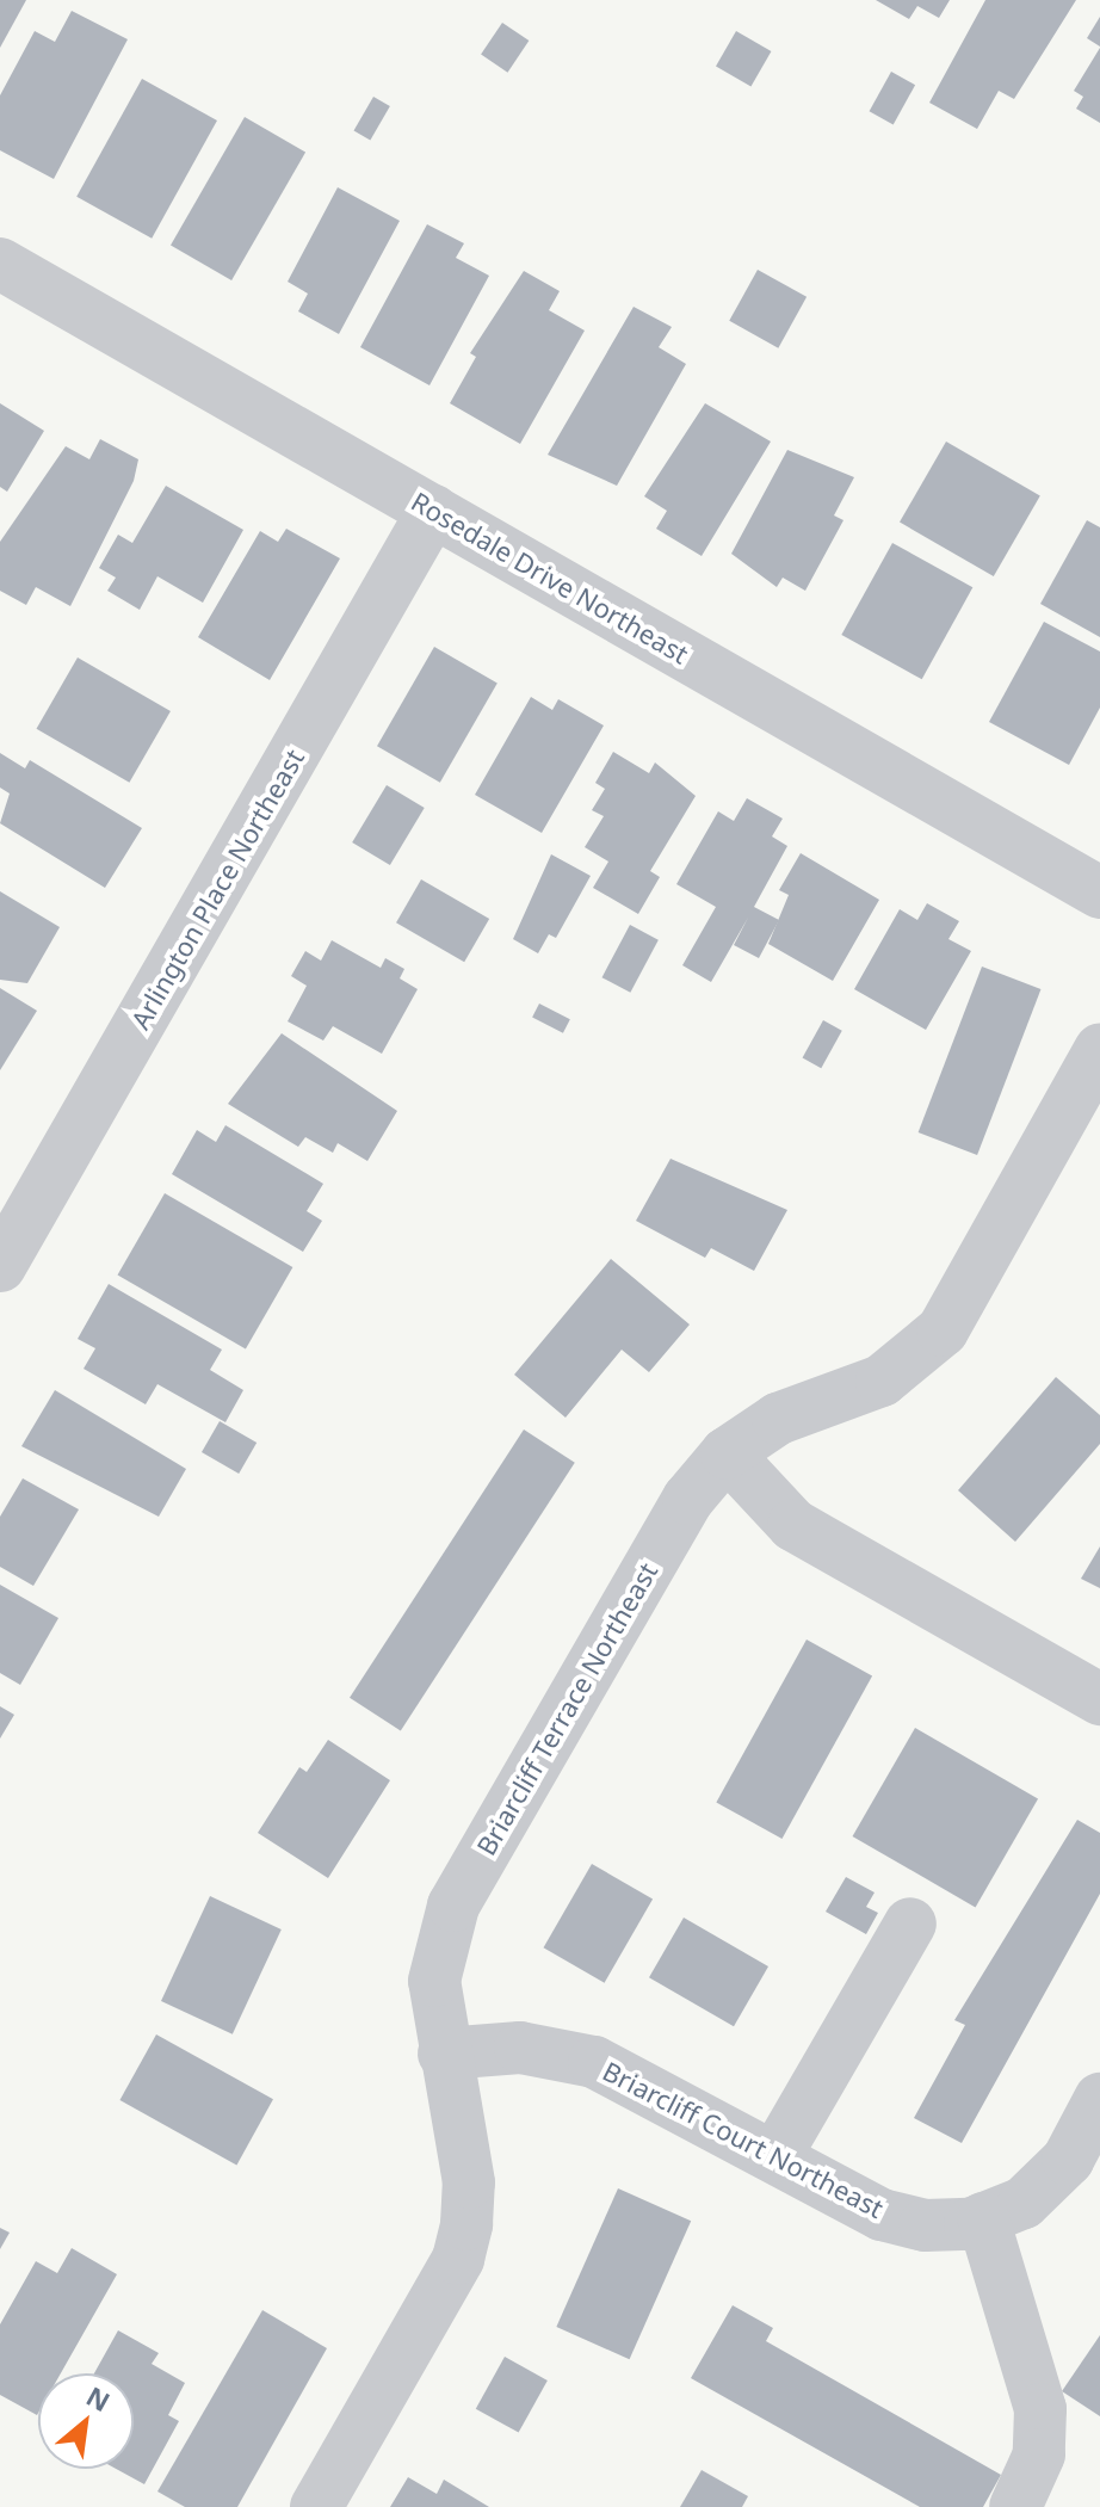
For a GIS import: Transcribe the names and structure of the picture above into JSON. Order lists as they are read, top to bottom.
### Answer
{
  "streets": {
    "street": [
      "Rosedale Drive Northeast",
      "Arlington Place Northeast",
      "Briarcliff Terrace Northeast",
      "Briarcliff Court Northeast"
    ]
  },
  "crossings": [
    ["Rosedale Drive Northeast", "Arlington Place Northeast"],
    ["Briarcliff Terrace Northeast", "Briarcliff Court Northeast"]
  ],
  "north": "top right"
}
